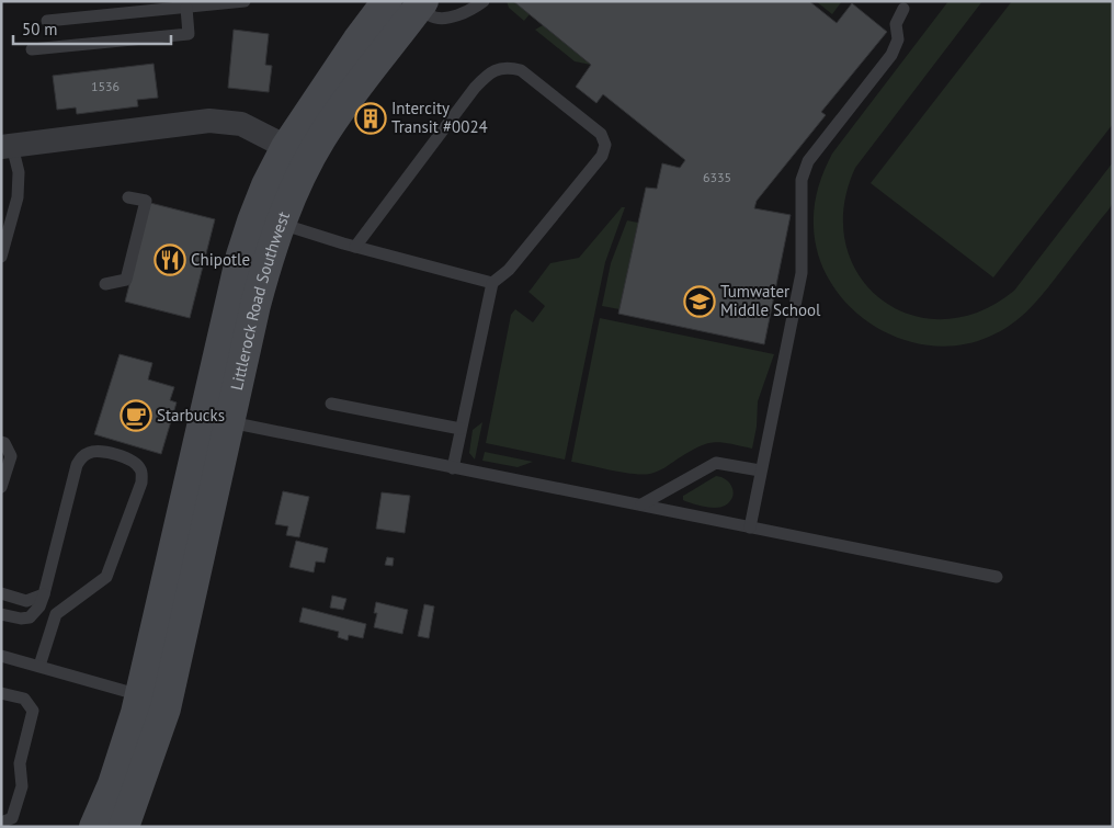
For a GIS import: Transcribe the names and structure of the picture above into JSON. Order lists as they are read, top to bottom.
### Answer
{
  "streets": {
    "main road": ["Littlerock Road Southwest"]
  },
  "places": {
    "building": ["Intercity Transit #0024"],
    "restaurant": ["Chipotle"],
    "school or university": ["Tumwater Middle School"],
    "cafe": ["Starbucks"]
  },
  "house_numbers": ["1536", "6335"],
  "scale_bar": "50 m"
}
